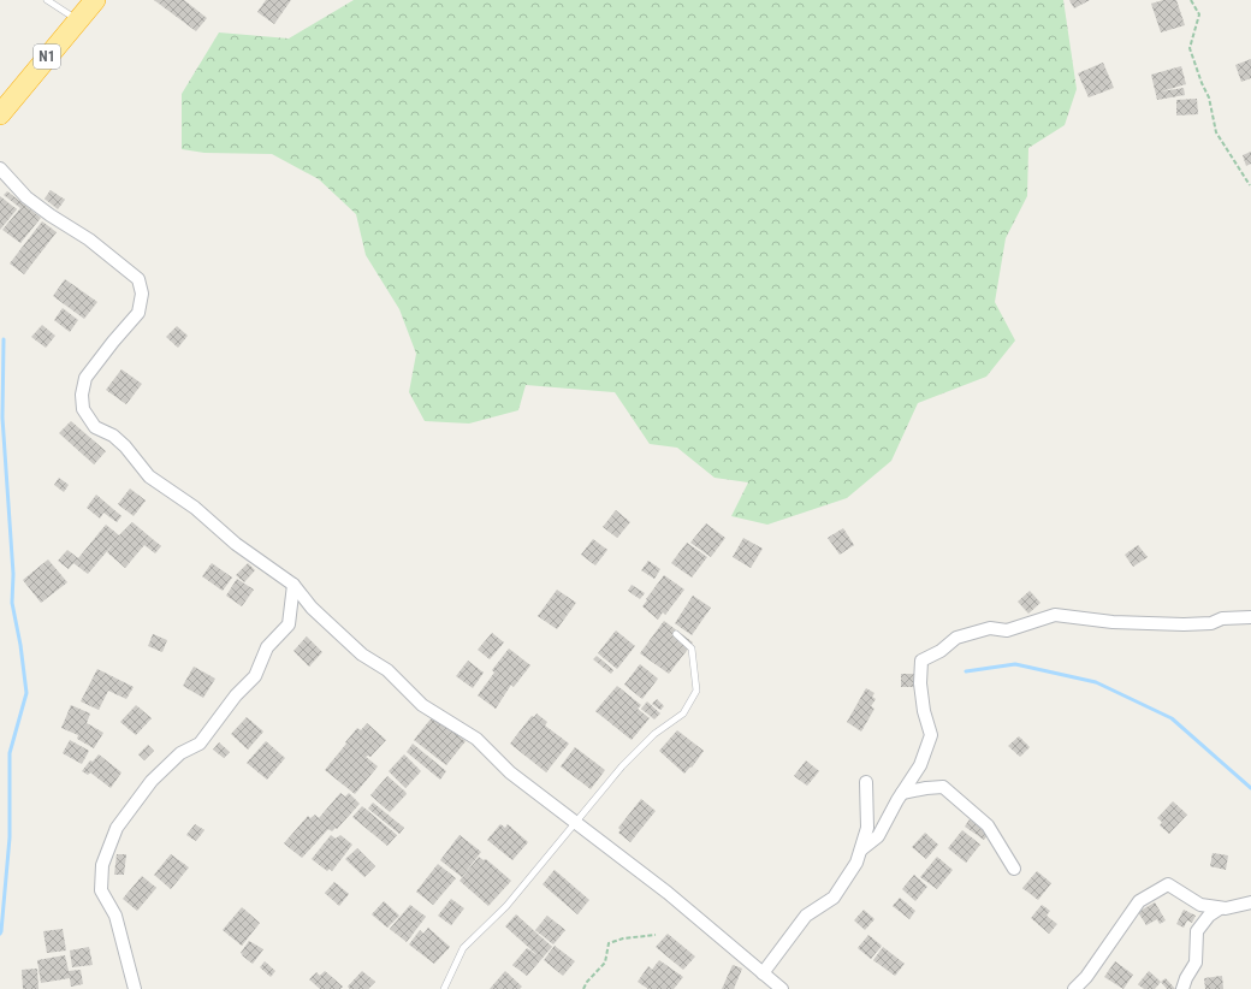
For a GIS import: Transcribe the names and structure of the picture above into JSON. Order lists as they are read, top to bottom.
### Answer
{
  "streets": {
    "highway": ["N1"]
  }
}
